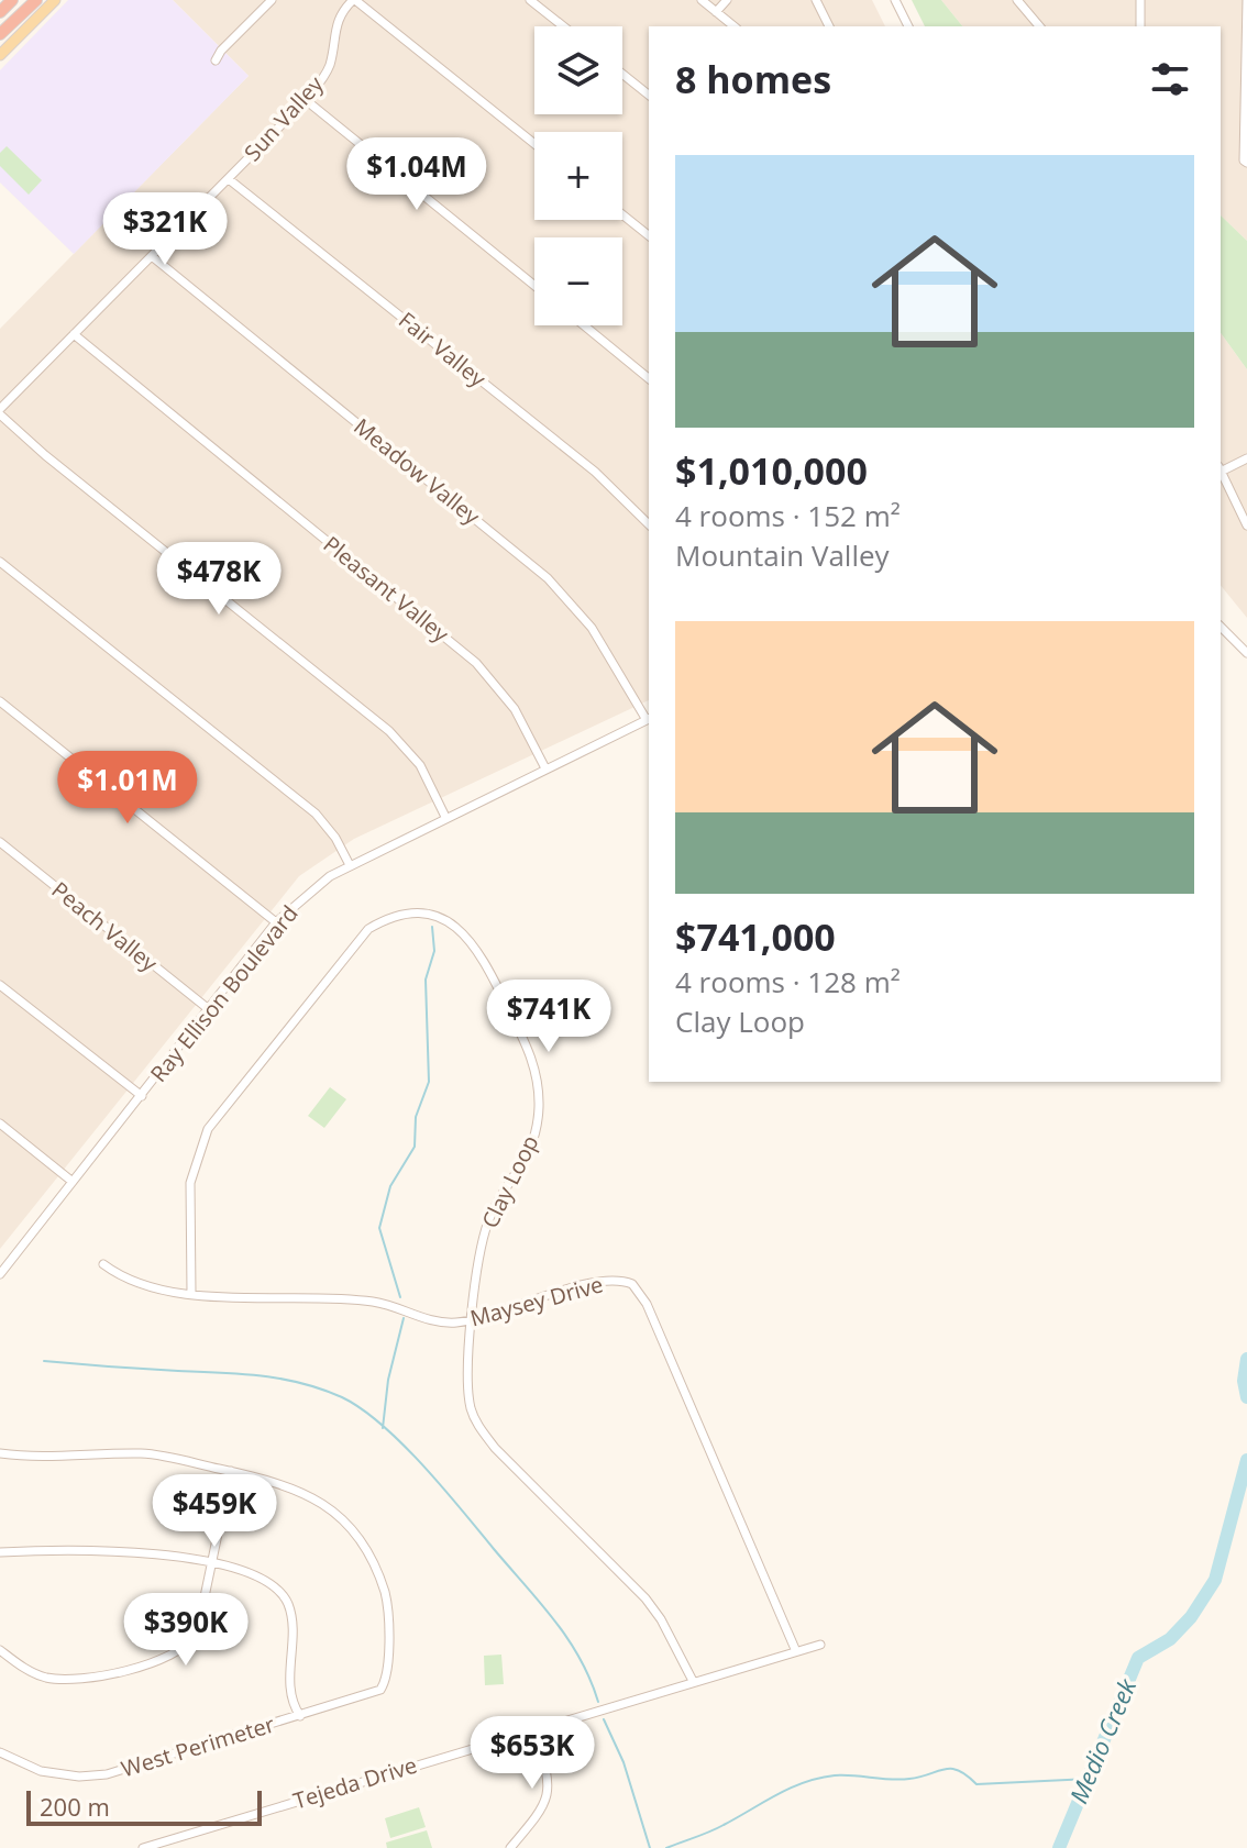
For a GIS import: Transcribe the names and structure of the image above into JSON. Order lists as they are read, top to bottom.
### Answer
{
  "streets": {
    "street": [
      "Sun Valley",
      "Fair Valley",
      "Meadow Valley",
      "Pleasant Valley",
      "Peach Valley",
      "Ray Ellison Boulevard",
      "Clay Loop",
      "Maysey Drive",
      "West Perimeter",
      "Tejeda Drive"
    ]
  },
  "crossings": [
    ["Sun Valley", "Fair Valley"],
    ["Sun Valley", "Meadow Valley"],
    ["Sun Valley", "Pleasant Valley"],
    ["Meadow Valley", "Ray Ellison Boulevard"],
    ["Pleasant Valley", "Ray Ellison Boulevard"],
    ["Peach Valley", "Ray Ellison Boulevard"],
    ["Clay Loop", "Maysey Drive"],
    ["Clay Loop", "Tejeda Drive"],
    ["Maysey Drive", "Tejeda Drive"]
  ],
  "water": ["Medio Creek"],
  "scale_bar": "200 m",
  "page": {
    "map_buttons": ["+", "−"],
    "heading": "8 homes",
    "list": [
      {
        "name": "$1,010,000",
        "note": "4 rooms · 152 m² · Mountain Valley"
      },
      {
        "name": "$741,000",
        "note": "4 rooms · 128 m² · Clay Loop"
      }
    ],
    "price": [
      "$1.04M",
      "$321K",
      "$478K",
      "$1.01M",
      "$741K",
      "$459K",
      "$390K",
      "$653K"
    ],
    "scale": "200 m"
  }
}
